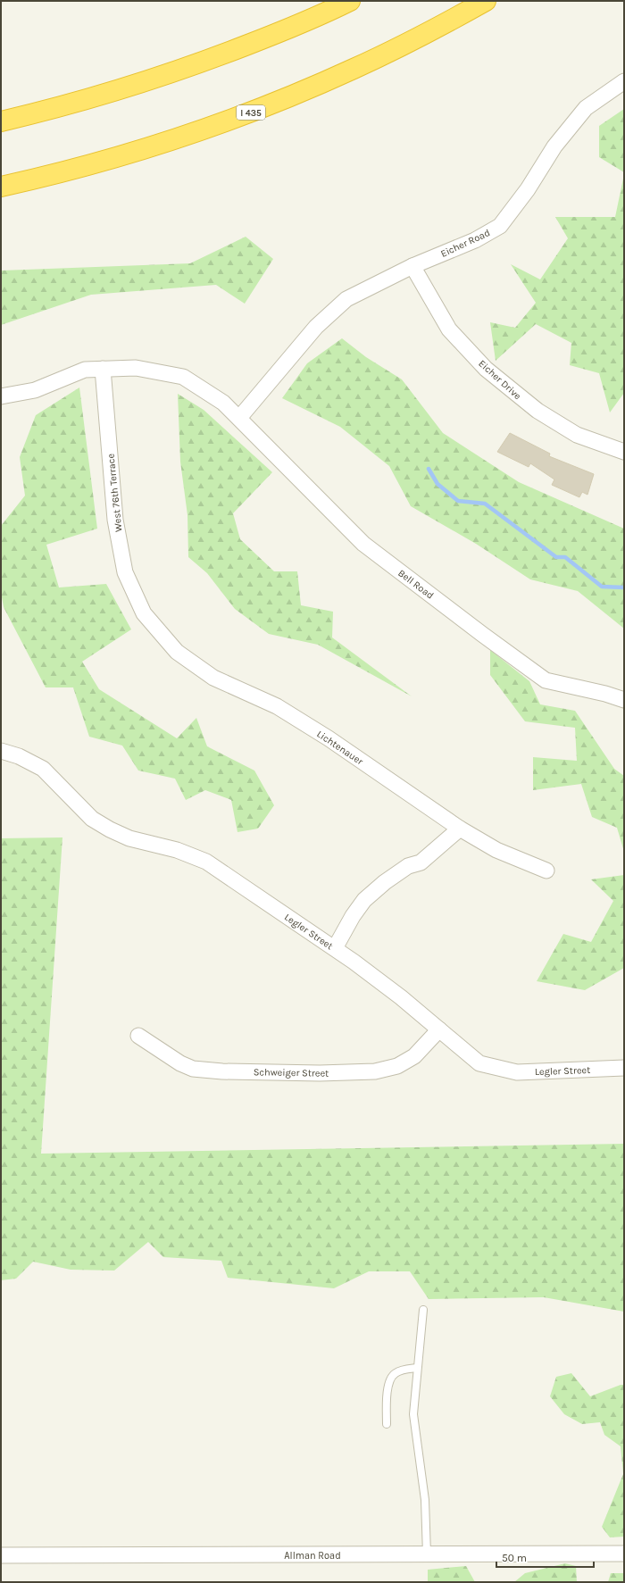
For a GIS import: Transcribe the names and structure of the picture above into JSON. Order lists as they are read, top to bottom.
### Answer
{
  "streets": {
    "highway": ["I 435"],
    "street": [
      "Eicher Road",
      "Eicher Drive",
      "West 76th Terrace",
      "Bell Road",
      "Lichtenauer",
      "Legler Street",
      "Schweiger Street",
      "Allman Road"
    ]
  },
  "crossings": [
    ["Eicher Road", "Eicher Drive"],
    ["Eicher Road", "Bell Road"],
    ["West 76th Terrace", "Bell Road"],
    ["West 76th Terrace", "Lichtenauer"],
    ["Legler Street", "Schweiger Street"]
  ],
  "scale_bar": "50 m"
}
